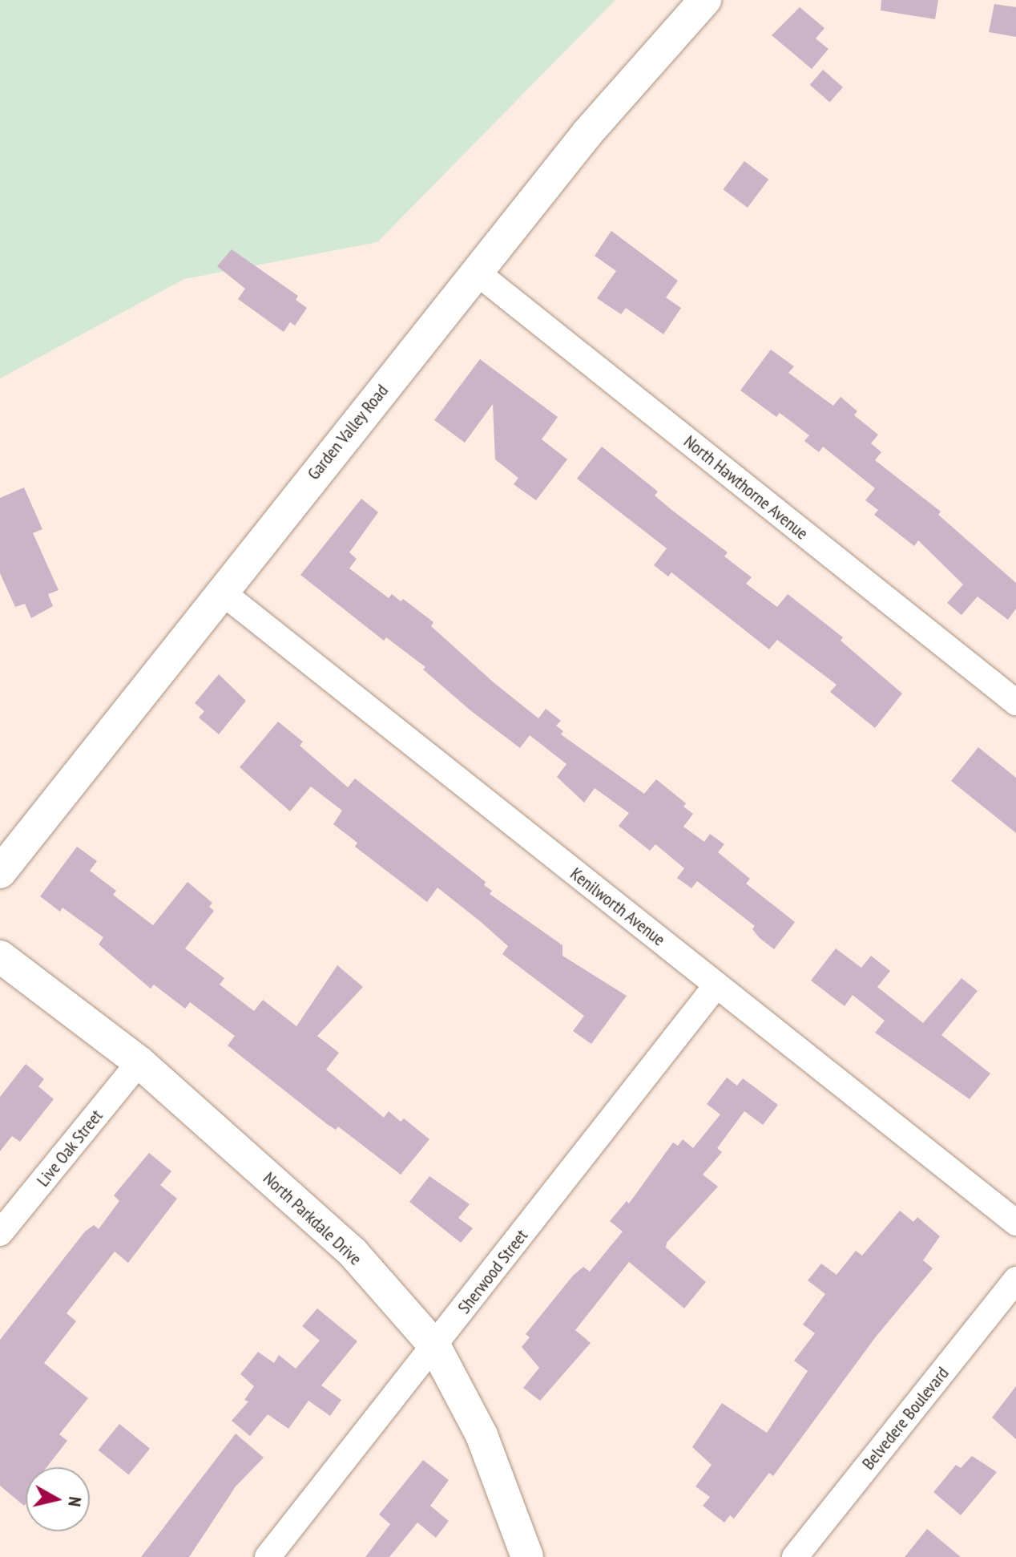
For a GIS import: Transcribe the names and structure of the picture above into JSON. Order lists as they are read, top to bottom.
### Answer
{
  "streets": {
    "street": [
      "Garden Valley Road",
      "North Hawthorne Avenue",
      "Kenilworth Avenue",
      "Live Oak Street",
      "North Parkdale Drive",
      "Sherwood Street",
      "Belvedere Boulevard"
    ]
  },
  "crossings": [
    ["Garden Valley Road", "North Hawthorne Avenue"],
    ["Garden Valley Road", "Kenilworth Avenue"],
    ["Kenilworth Avenue", "Sherwood Street"],
    ["Live Oak Street", "North Parkdale Drive"],
    ["North Parkdale Drive", "Sherwood Street"]
  ],
  "north": "right"
}
